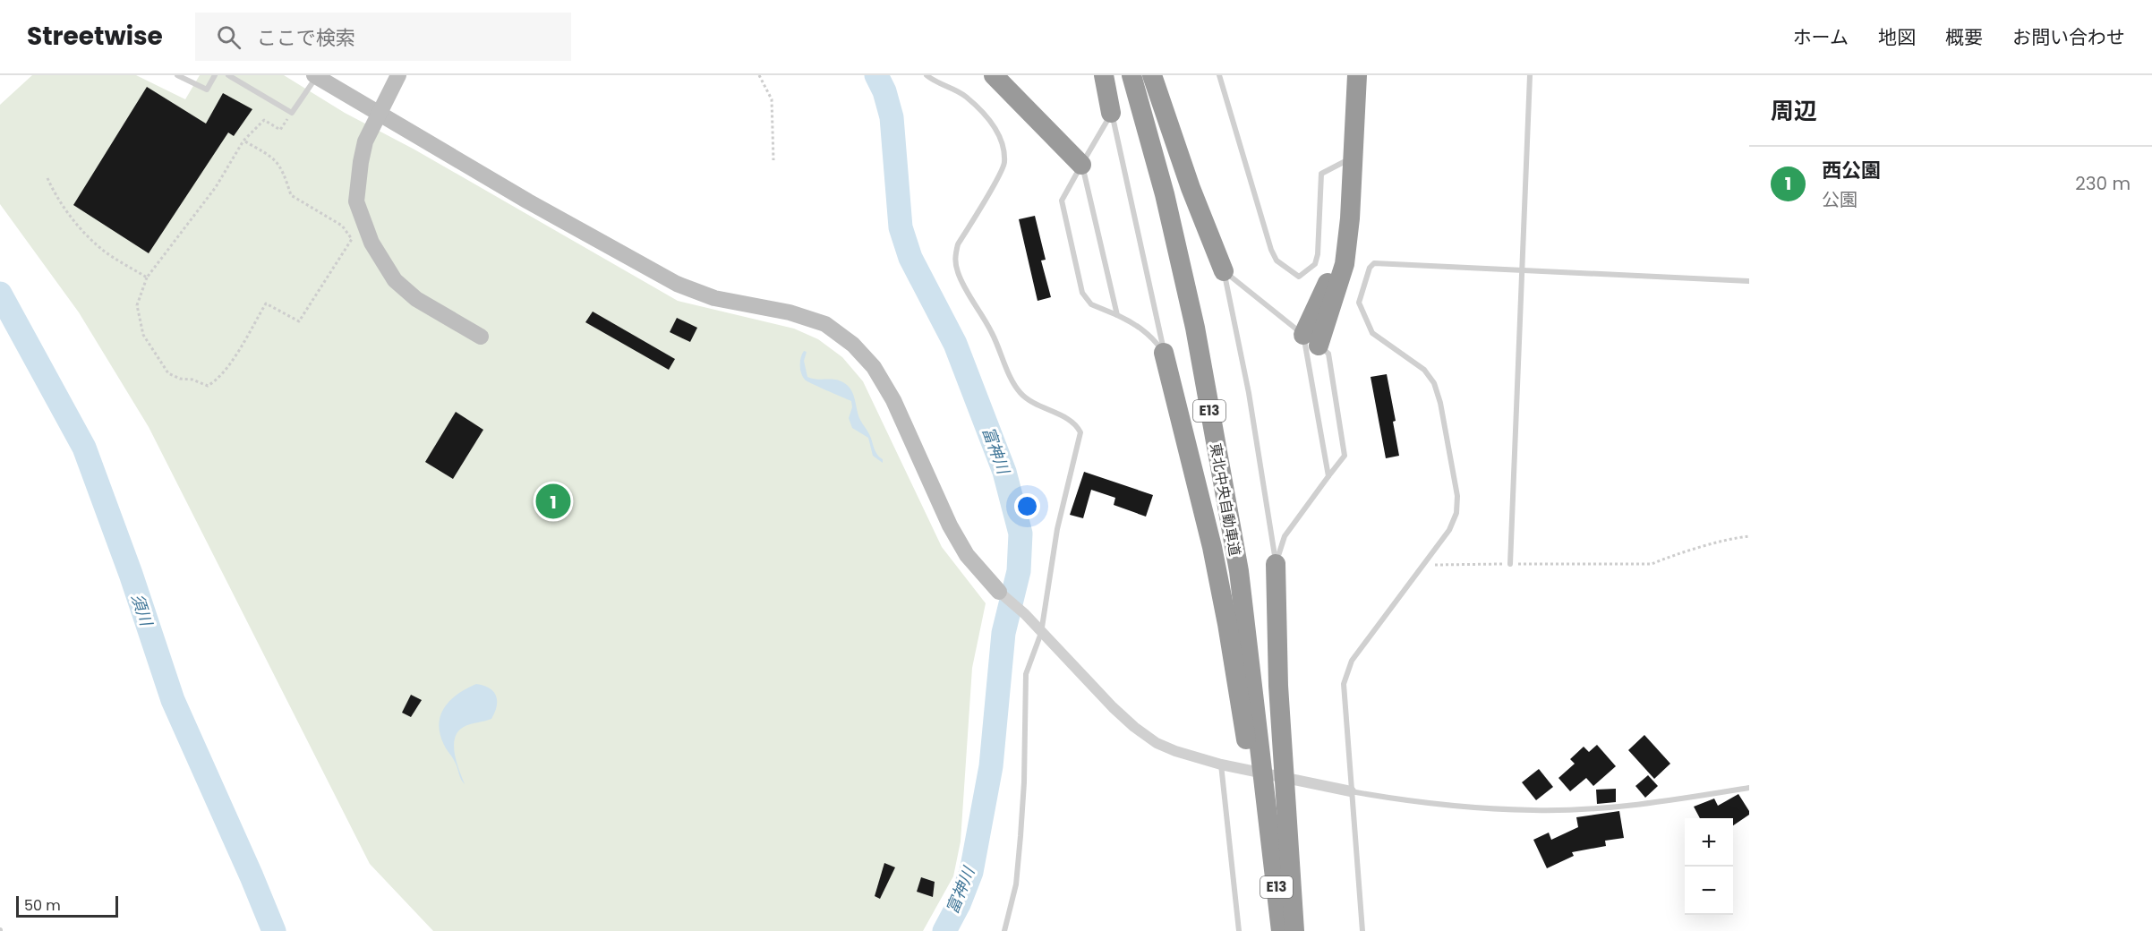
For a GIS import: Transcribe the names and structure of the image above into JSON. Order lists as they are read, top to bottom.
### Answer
{
  "streets": {
    "highway": ["E13", "東北中央自動車道"]
  },
  "water": ["富神川", "須川"],
  "scale_bar": "50 m",
  "page": {
    "header": "Streetwise",
    "search": "ここで検索",
    "nav": [
      "ホーム",
      "地図",
      "概要",
      "お問い合わせ"
    ],
    "heading": "周辺",
    "list": [
      {
        "mark": "1",
        "name": "西公園",
        "note": "公園",
        "value": "230 m"
      }
    ],
    "pins": "1",
    "map_buttons": ["+", "−"],
    "scale": "50 m"
  }
}
